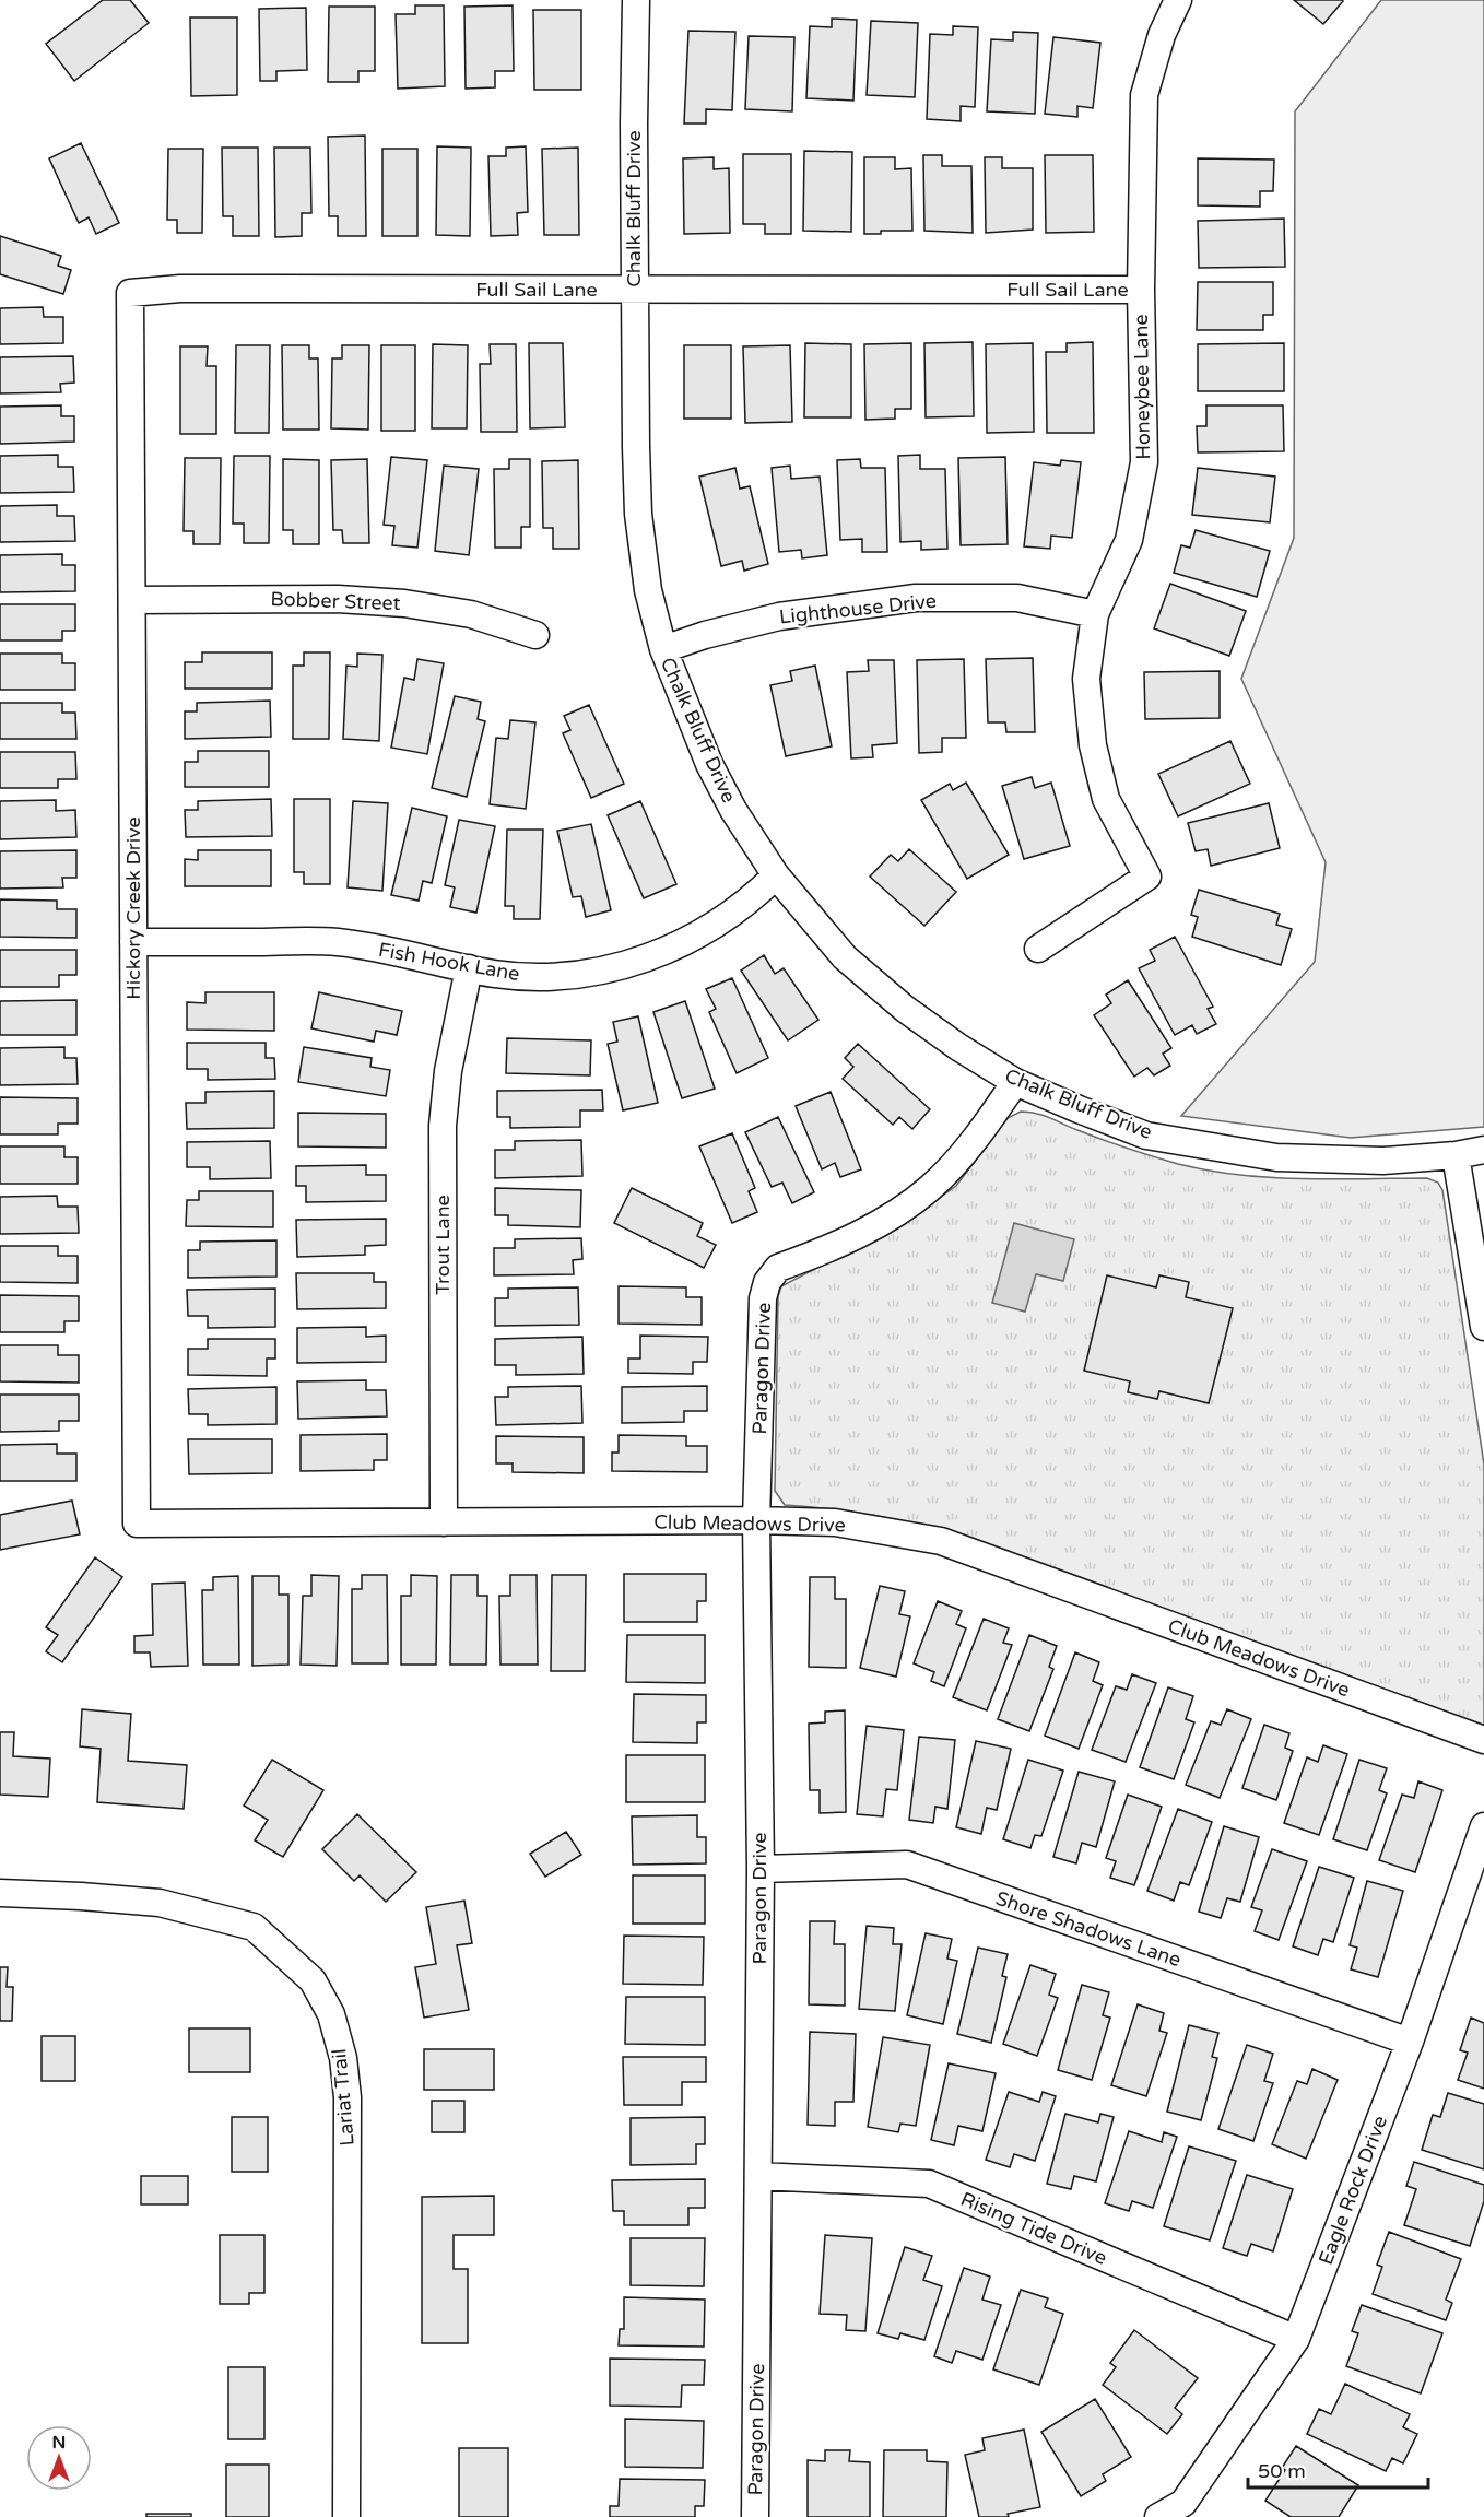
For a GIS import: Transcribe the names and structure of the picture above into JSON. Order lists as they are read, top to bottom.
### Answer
{
  "streets": {
    "street": [
      "Chalk Bluff Drive",
      "Full Sail Lane",
      "Honeybee Lane",
      "Bobber Street",
      "Lighthouse Drive",
      "Hickory Creek Drive",
      "Fish Hook Lane",
      "Trout Lane",
      "Paragon Drive",
      "Club Meadows Drive",
      "Shore Shadows Lane",
      "Lariat Trail",
      "Eagle Rock Drive",
      "Rising Tide Drive"
    ]
  },
  "crossings": [
    ["Chalk Bluff Drive", "Full Sail Lane"],
    ["Chalk Bluff Drive", "Lighthouse Drive"],
    ["Chalk Bluff Drive", "Fish Hook Lane"],
    ["Chalk Bluff Drive", "Paragon Drive"],
    ["Full Sail Lane", "Honeybee Lane"],
    ["Full Sail Lane", "Hickory Creek Drive"],
    ["Honeybee Lane", "Lighthouse Drive"],
    ["Bobber Street", "Hickory Creek Drive"],
    ["Hickory Creek Drive", "Fish Hook Lane"],
    ["Hickory Creek Drive", "Club Meadows Drive"],
    ["Fish Hook Lane", "Trout Lane"],
    ["Trout Lane", "Club Meadows Drive"],
    ["Paragon Drive", "Club Meadows Drive"],
    ["Paragon Drive", "Shore Shadows Lane"],
    ["Paragon Drive", "Rising Tide Drive"],
    ["Shore Shadows Lane", "Eagle Rock Drive"],
    ["Eagle Rock Drive", "Rising Tide Drive"]
  ],
  "scale_bar": "50 m",
  "north": "top"
}
